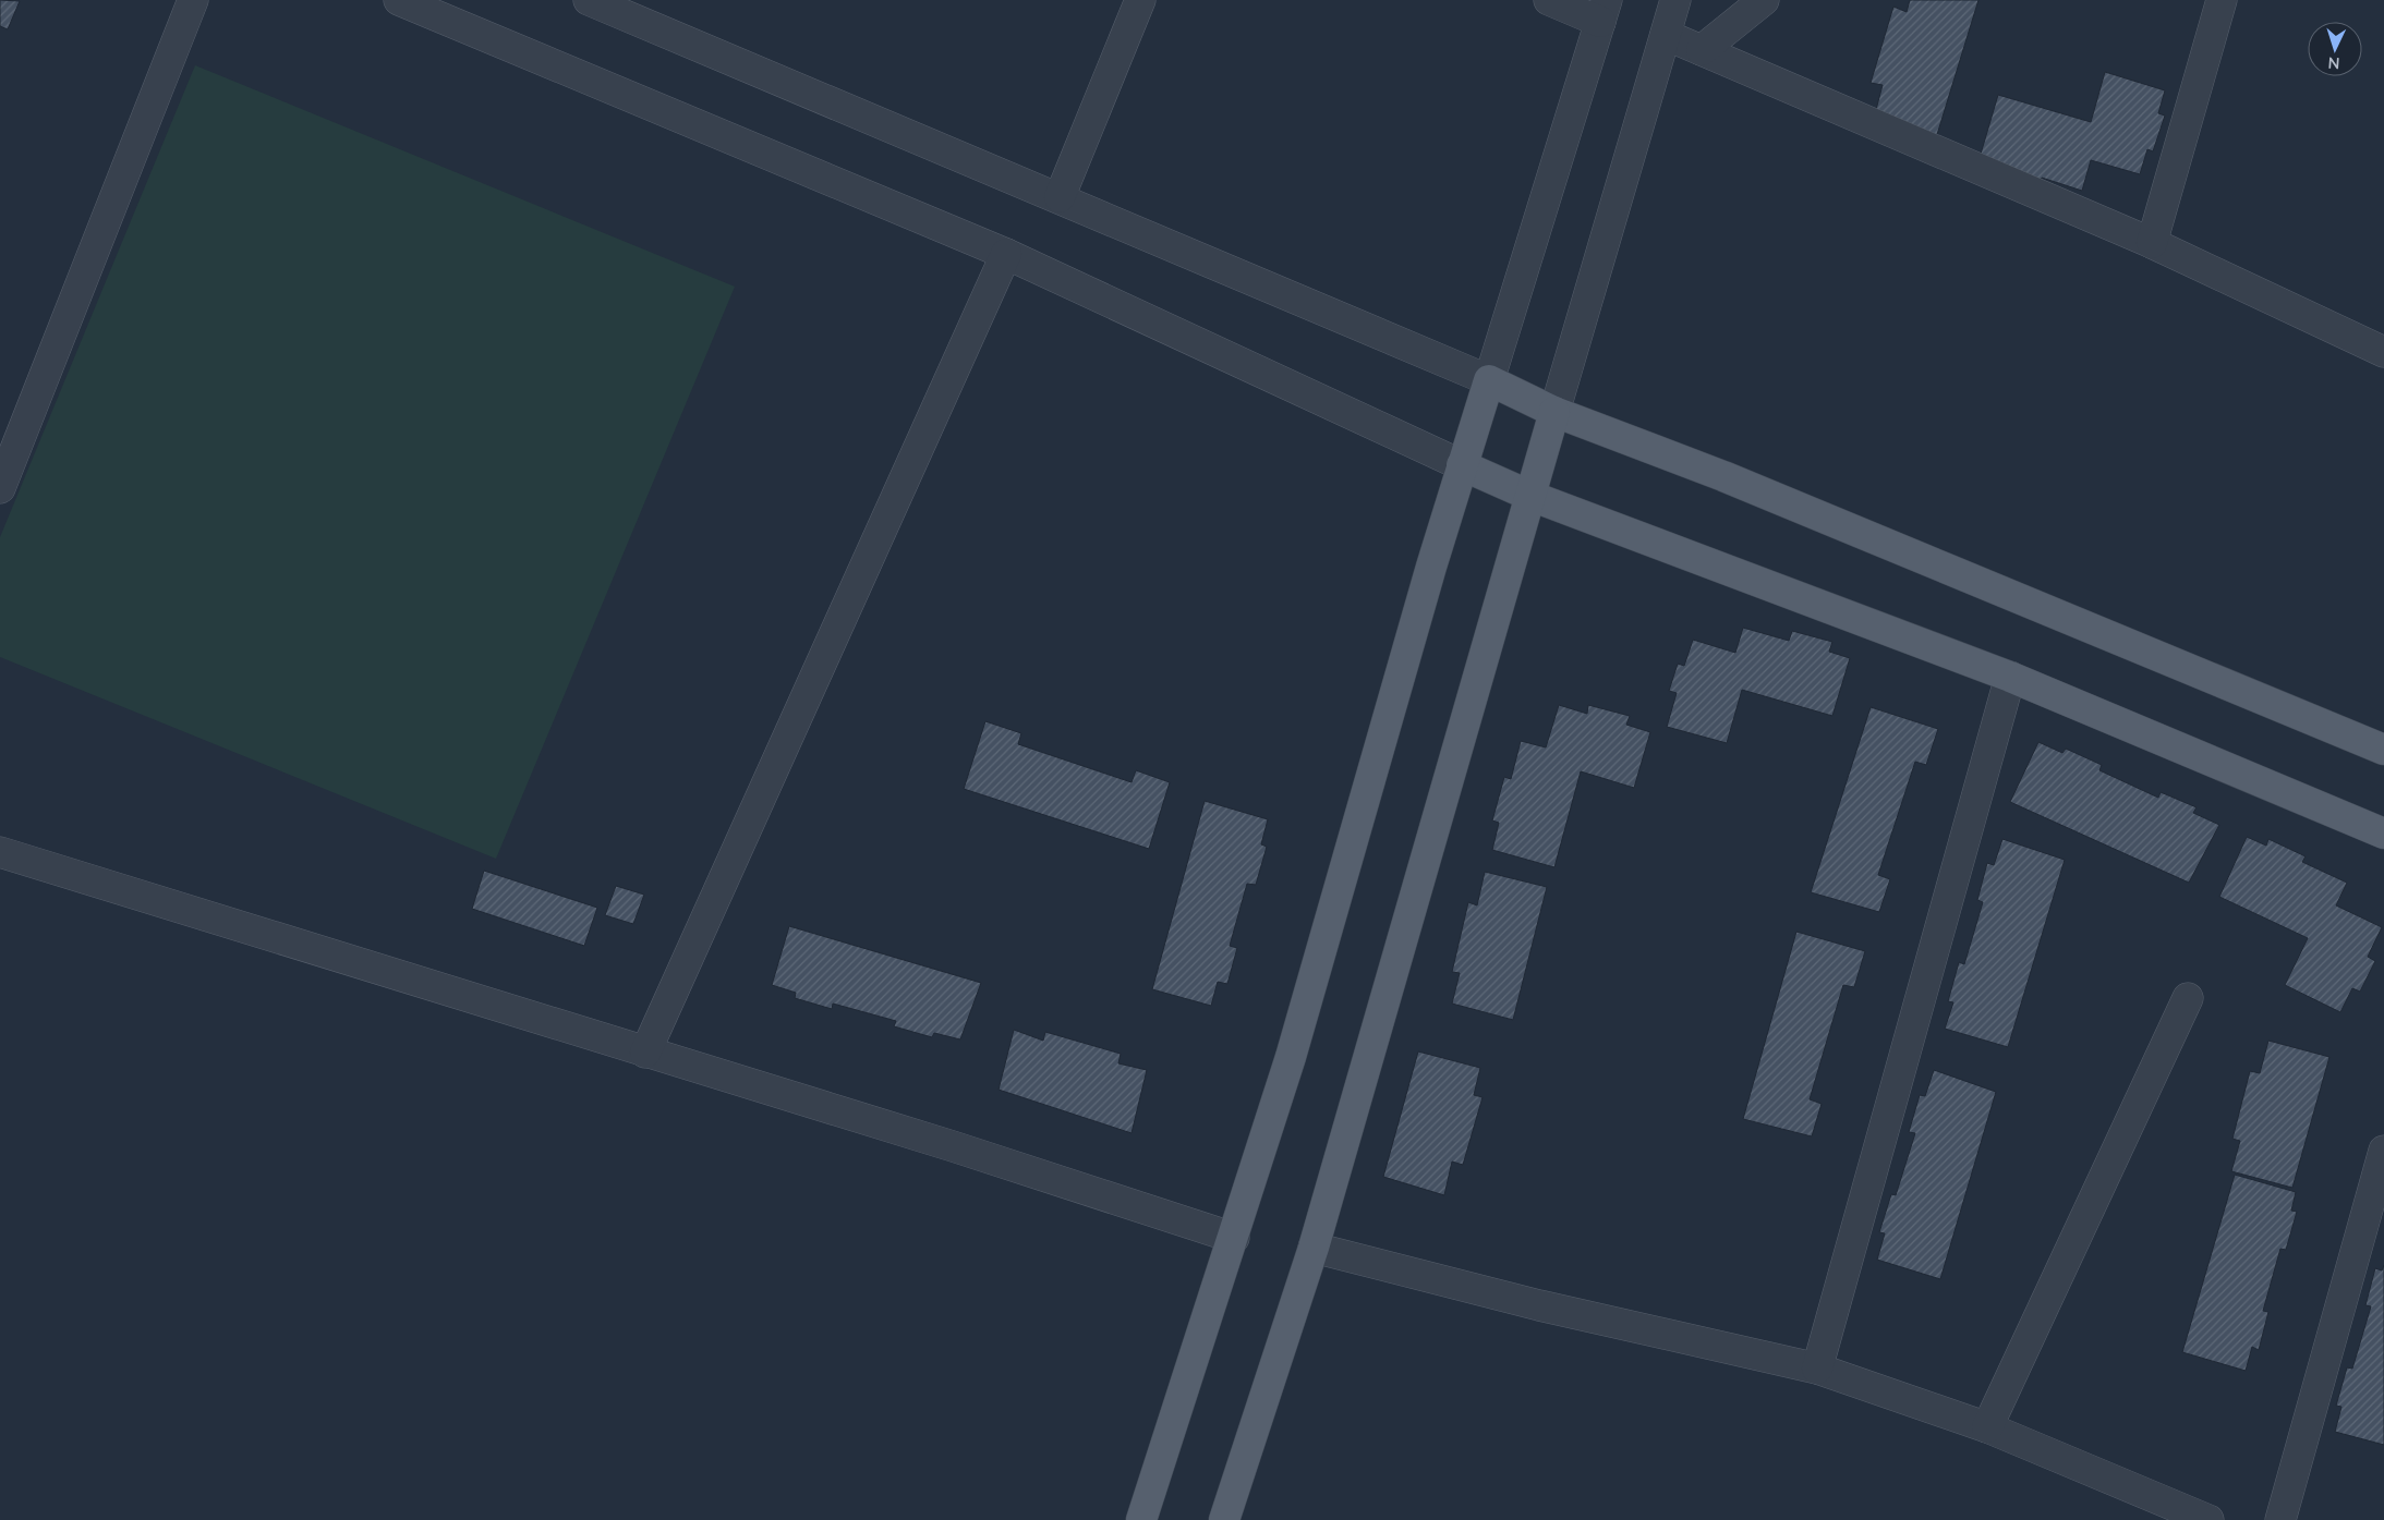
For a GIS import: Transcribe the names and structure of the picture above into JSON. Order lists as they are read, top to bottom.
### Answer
{
  "north": "bottom"
}
